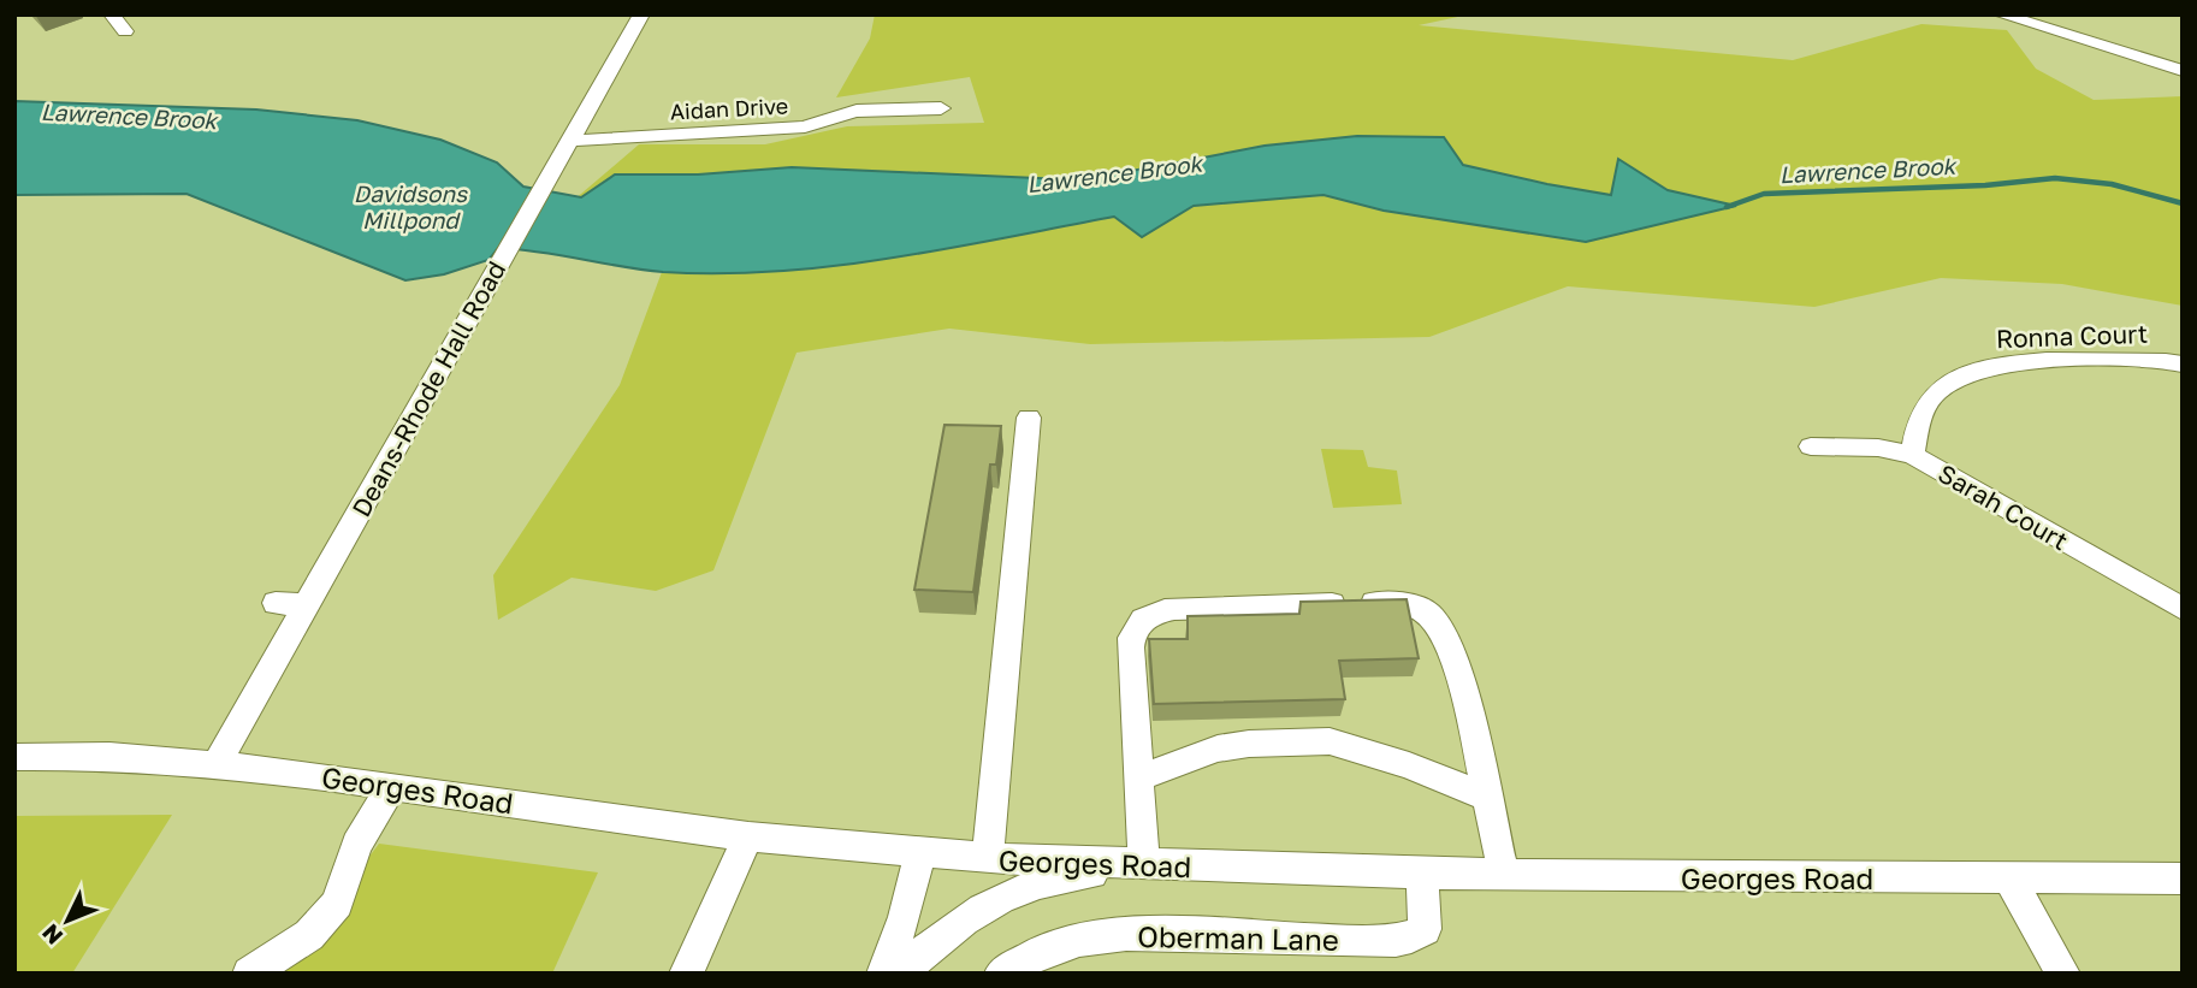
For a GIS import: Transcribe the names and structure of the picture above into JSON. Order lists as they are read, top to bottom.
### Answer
{
  "streets": {
    "street": [
      "Aidan Drive",
      "Ronna Court",
      "Deans-Rhode Hall Road",
      "Sarah Court",
      "Georges Road",
      "Oberman Lane"
    ]
  },
  "crossings": [
    ["Aidan Drive", "Deans-Rhode Hall Road"],
    ["Ronna Court", "Sarah Court"],
    ["Deans-Rhode Hall Road", "Georges Road"],
    ["Georges Road", "Oberman Lane"]
  ],
  "water": ["Lawrence Brook", "Davidsons Millpond"],
  "north": "bottom left"
}
